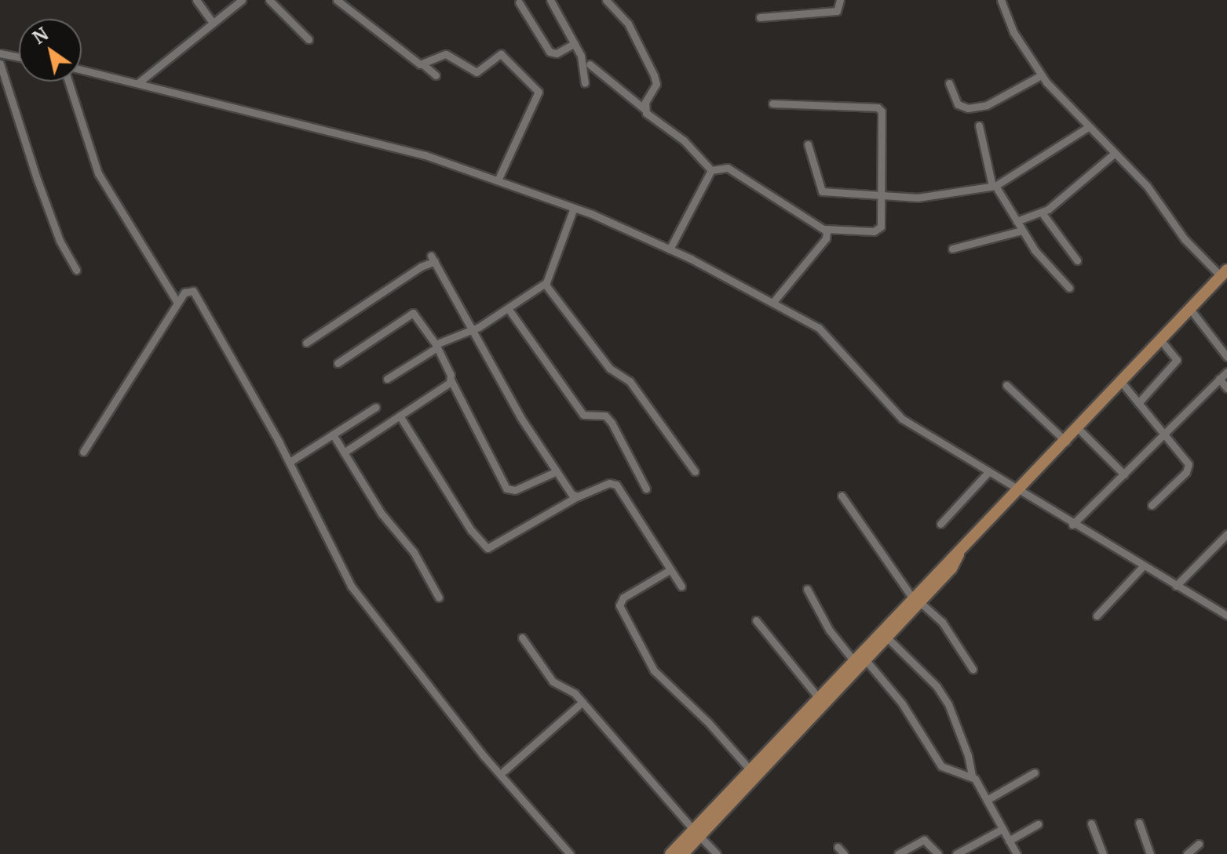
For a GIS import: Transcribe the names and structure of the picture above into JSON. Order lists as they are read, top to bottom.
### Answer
{
  "north": "top left"
}
